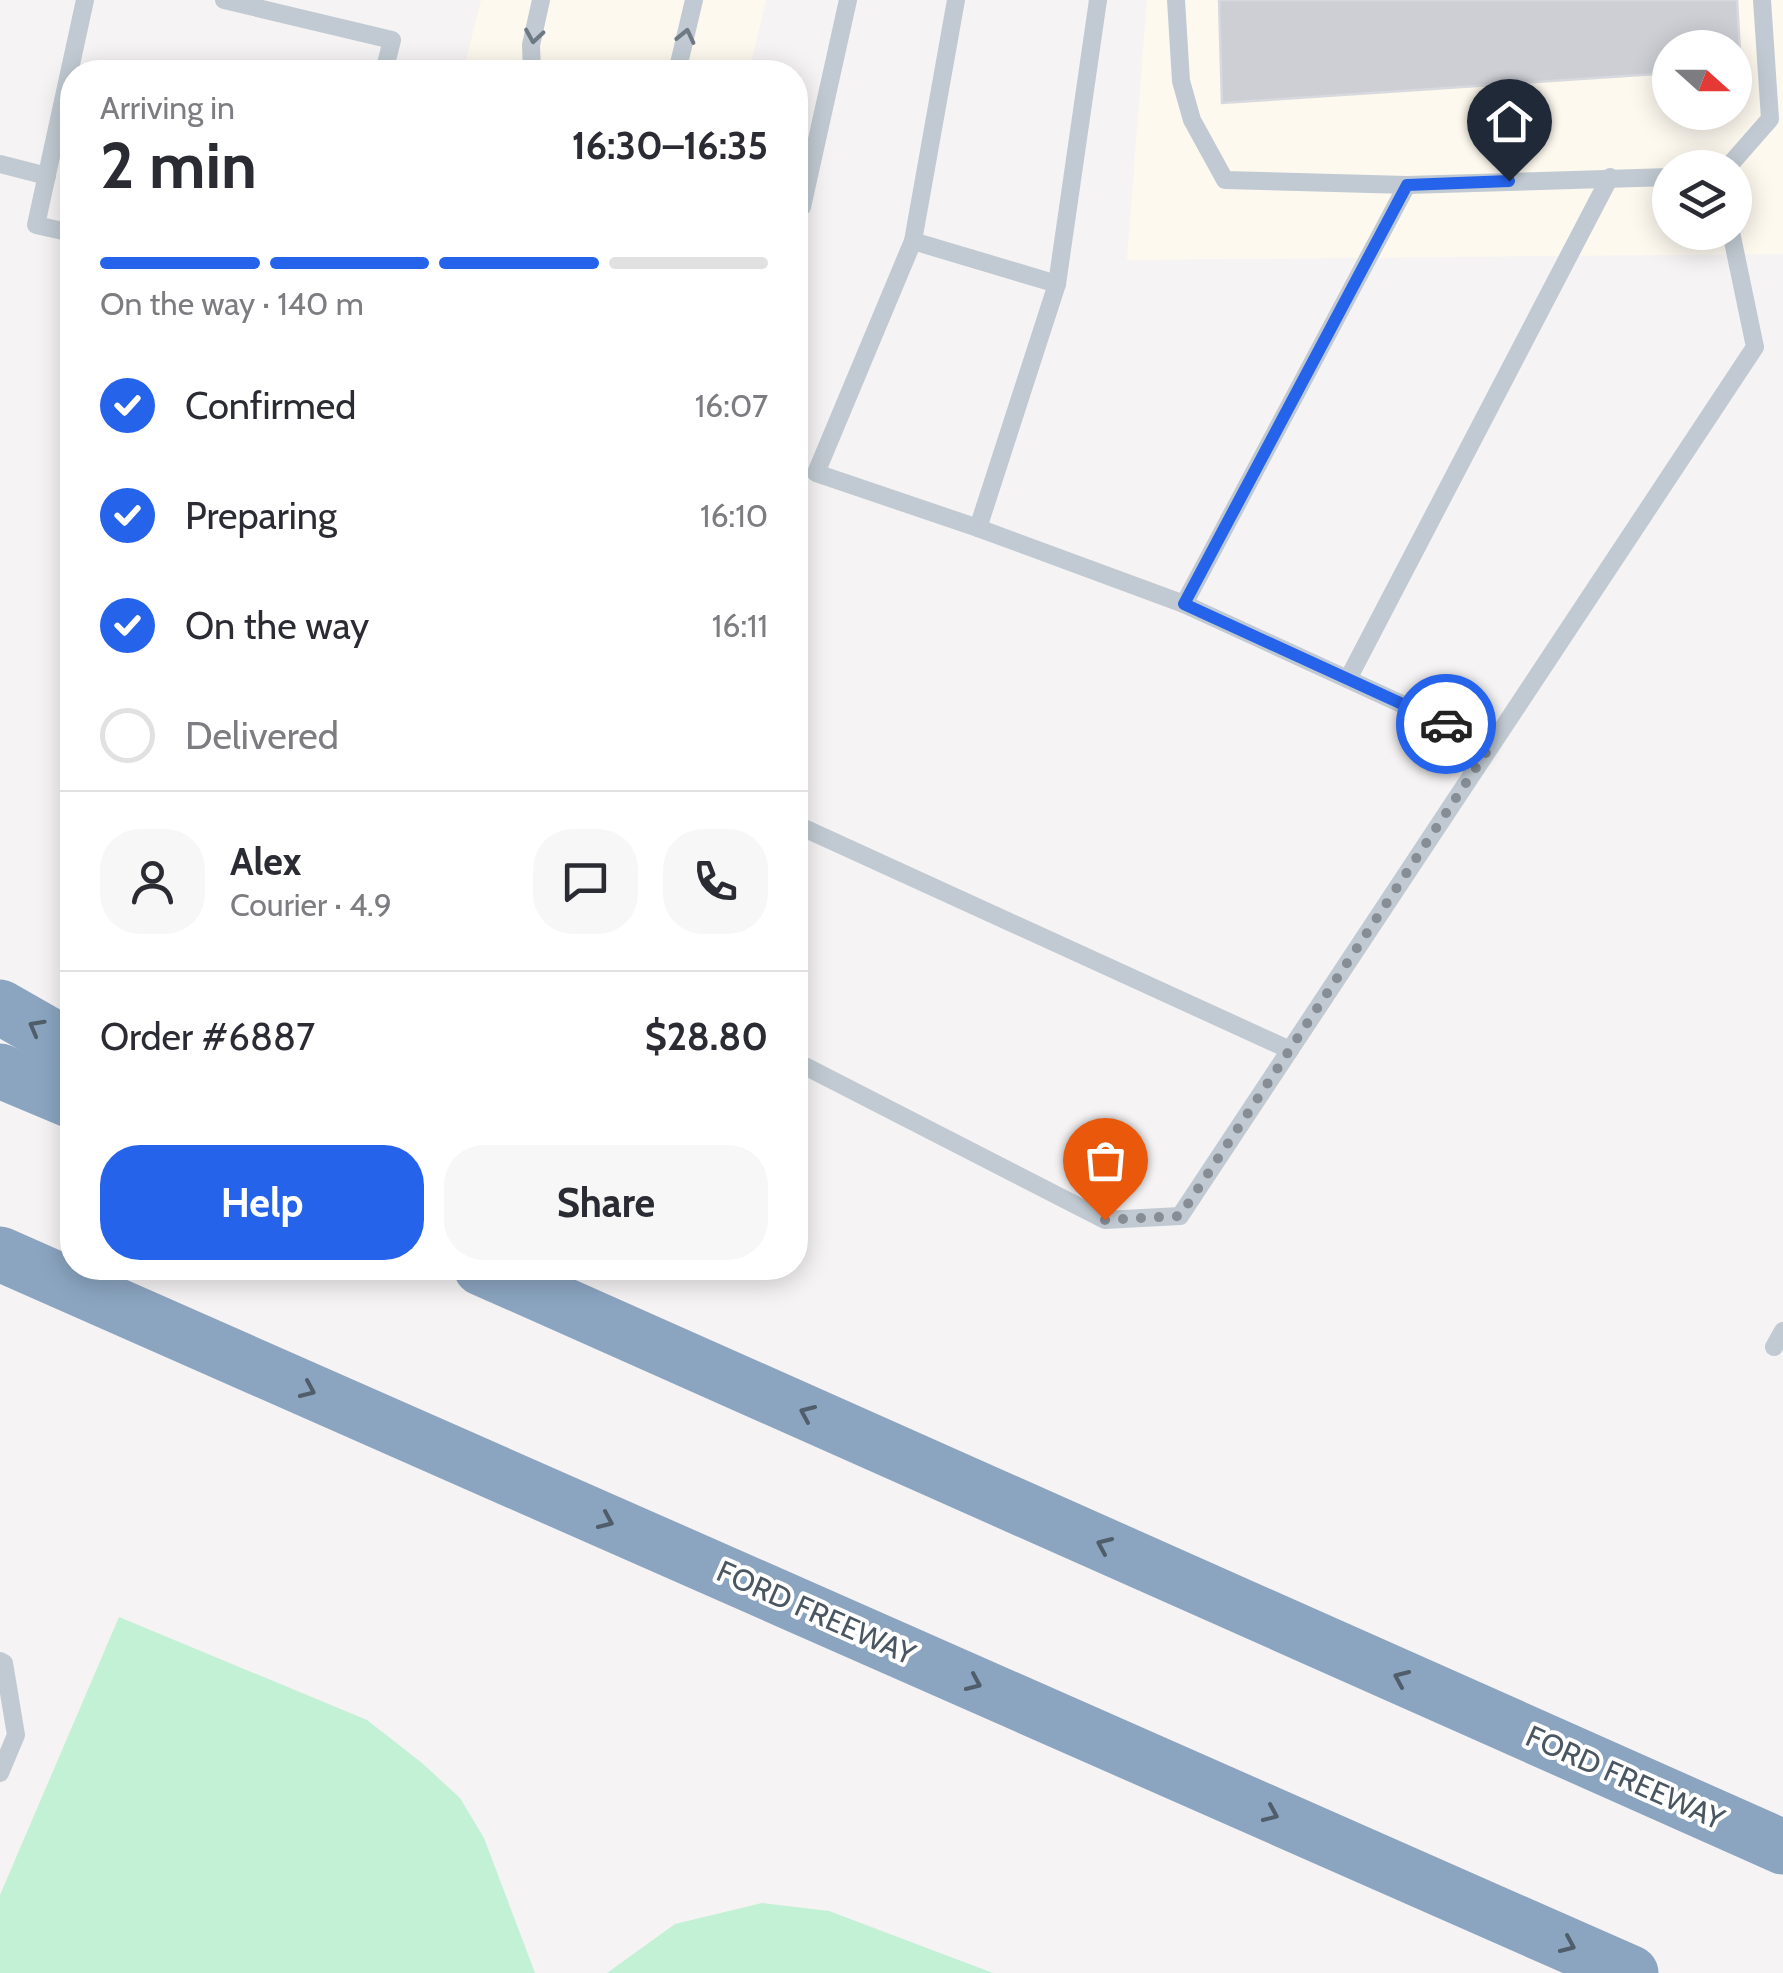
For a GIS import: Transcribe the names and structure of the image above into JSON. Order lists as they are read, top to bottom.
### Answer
{
  "streets": {
    "highway": ["FORD FREEWAY"]
  },
  "north": "right",
  "page": {
    "heading": ["2 min", "Arriving in", "16:30–16:35"],
    "panel": [
      "Alex",
      "Courier · 4.9",
      "Order #6887",
      "$28.80"
    ],
    "bar": "On the way · 140 m",
    "list": [
      ["Confirmed", "16:07"],
      ["Preparing", "16:10"],
      ["On the way", "16:11"],
      "Delivered"
    ],
    "buttons": ["Help", "Share"]
  }
}
